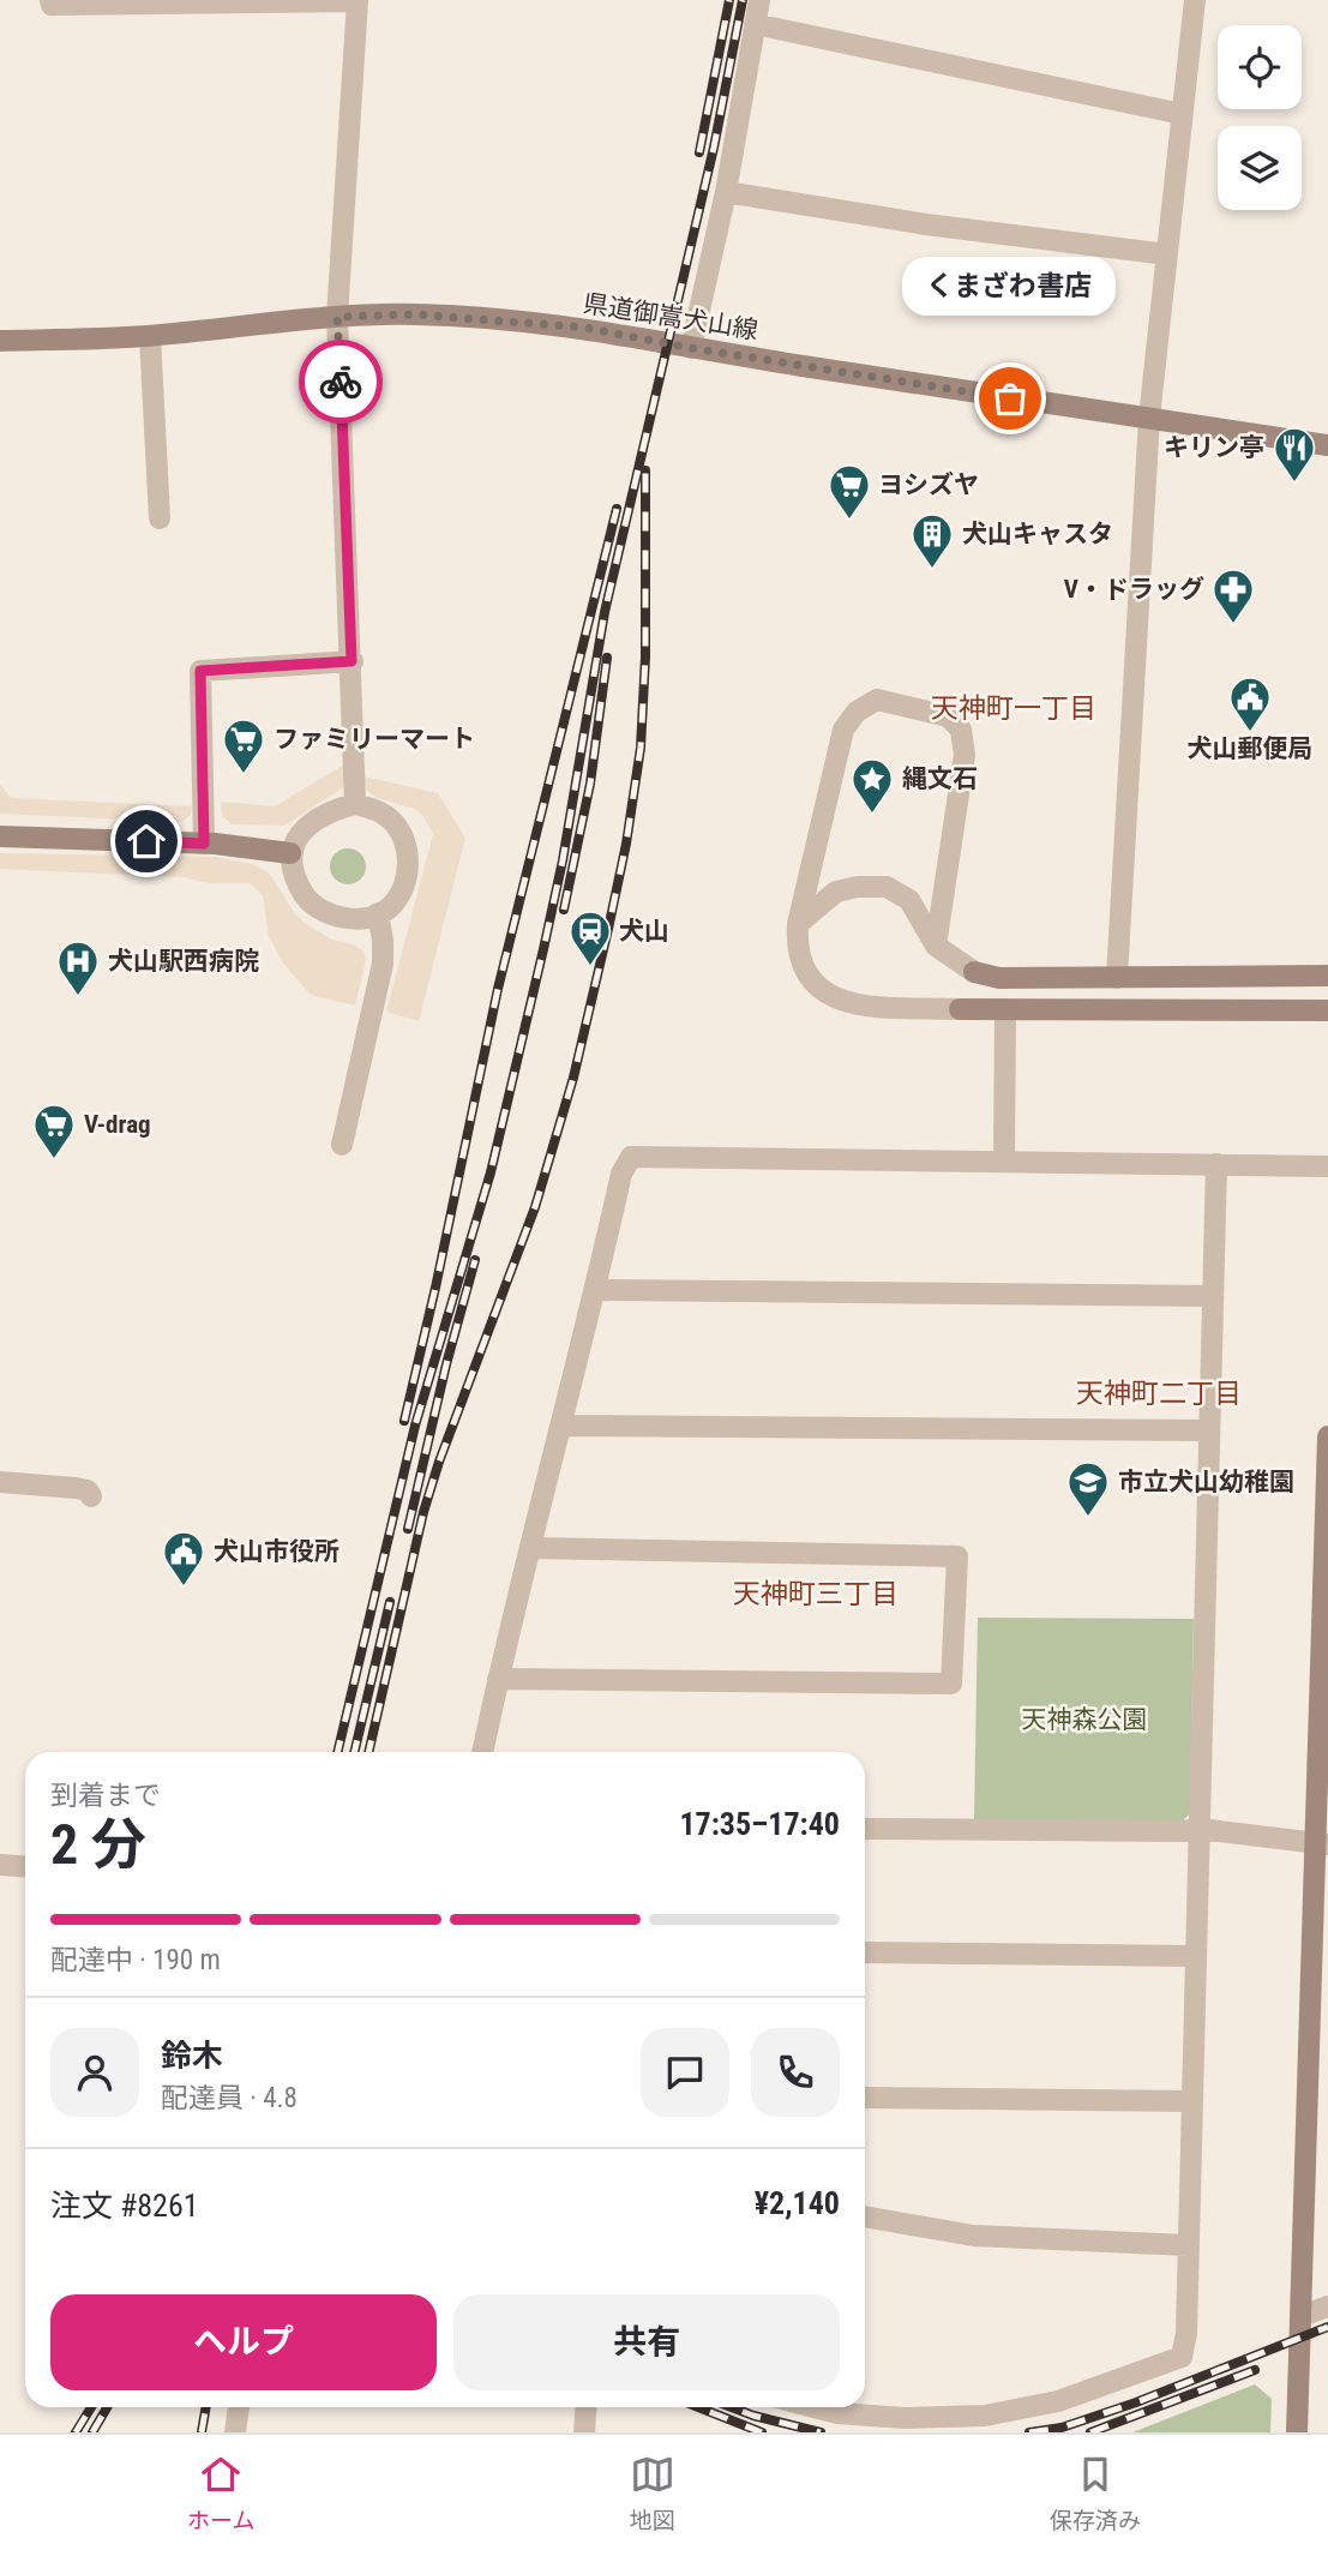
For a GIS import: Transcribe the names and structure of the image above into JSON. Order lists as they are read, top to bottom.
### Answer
{
  "streets": {
    "street": ["県道御嵩犬山線"]
  },
  "districts": ["天神町一丁目", "天神町二丁目", "天神町三丁目"],
  "parks": ["天神森公園"],
  "places": {
    "other": ["くまざわ書店"],
    "restaurant": ["キリン亭"],
    "supermarket": ["ヨシズヤ", "ファミリーマート", "V-drag"],
    "building": ["犬山キャスタ"],
    "pharmacy": ["V・ドラッグ"],
    "public building": ["犬山郵便局", "犬山市役所"],
    "place": ["縄文石"],
    "station": ["犬山"],
    "hospital": ["犬山駅西病院"],
    "school or university": ["市立犬山幼稚園"]
  },
  "page": {
    "bubble": "くまざわ書店",
    "heading": ["2 分", "到着まで", "17:35–17:40"],
    "panel": [
      "鈴木",
      "配達員 · 4.8",
      "注文 #8261",
      "¥2,140"
    ],
    "bar": "配達中 · 190 m",
    "buttons": ["ヘルプ", "共有"],
    "tabs": ["ホーム", "地図", "保存済み"]
  }
}
